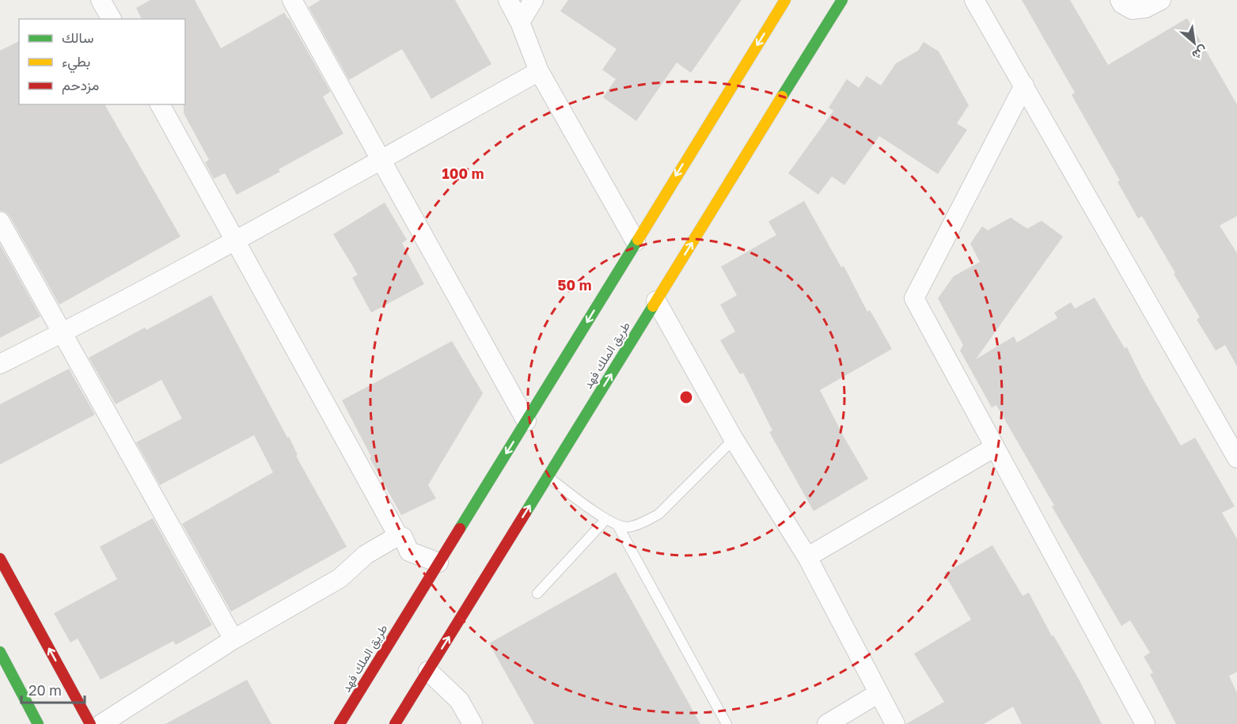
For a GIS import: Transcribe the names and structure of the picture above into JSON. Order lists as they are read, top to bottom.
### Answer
{
  "streets": {
    "main road": ["طريق الملك فهد"]
  },
  "legend": ["سالك", "بطيء", "مزدحم"],
  "scale_bar": "20 m",
  "north": "bottom right",
  "rings": ["100 m", "50 m"]
}
